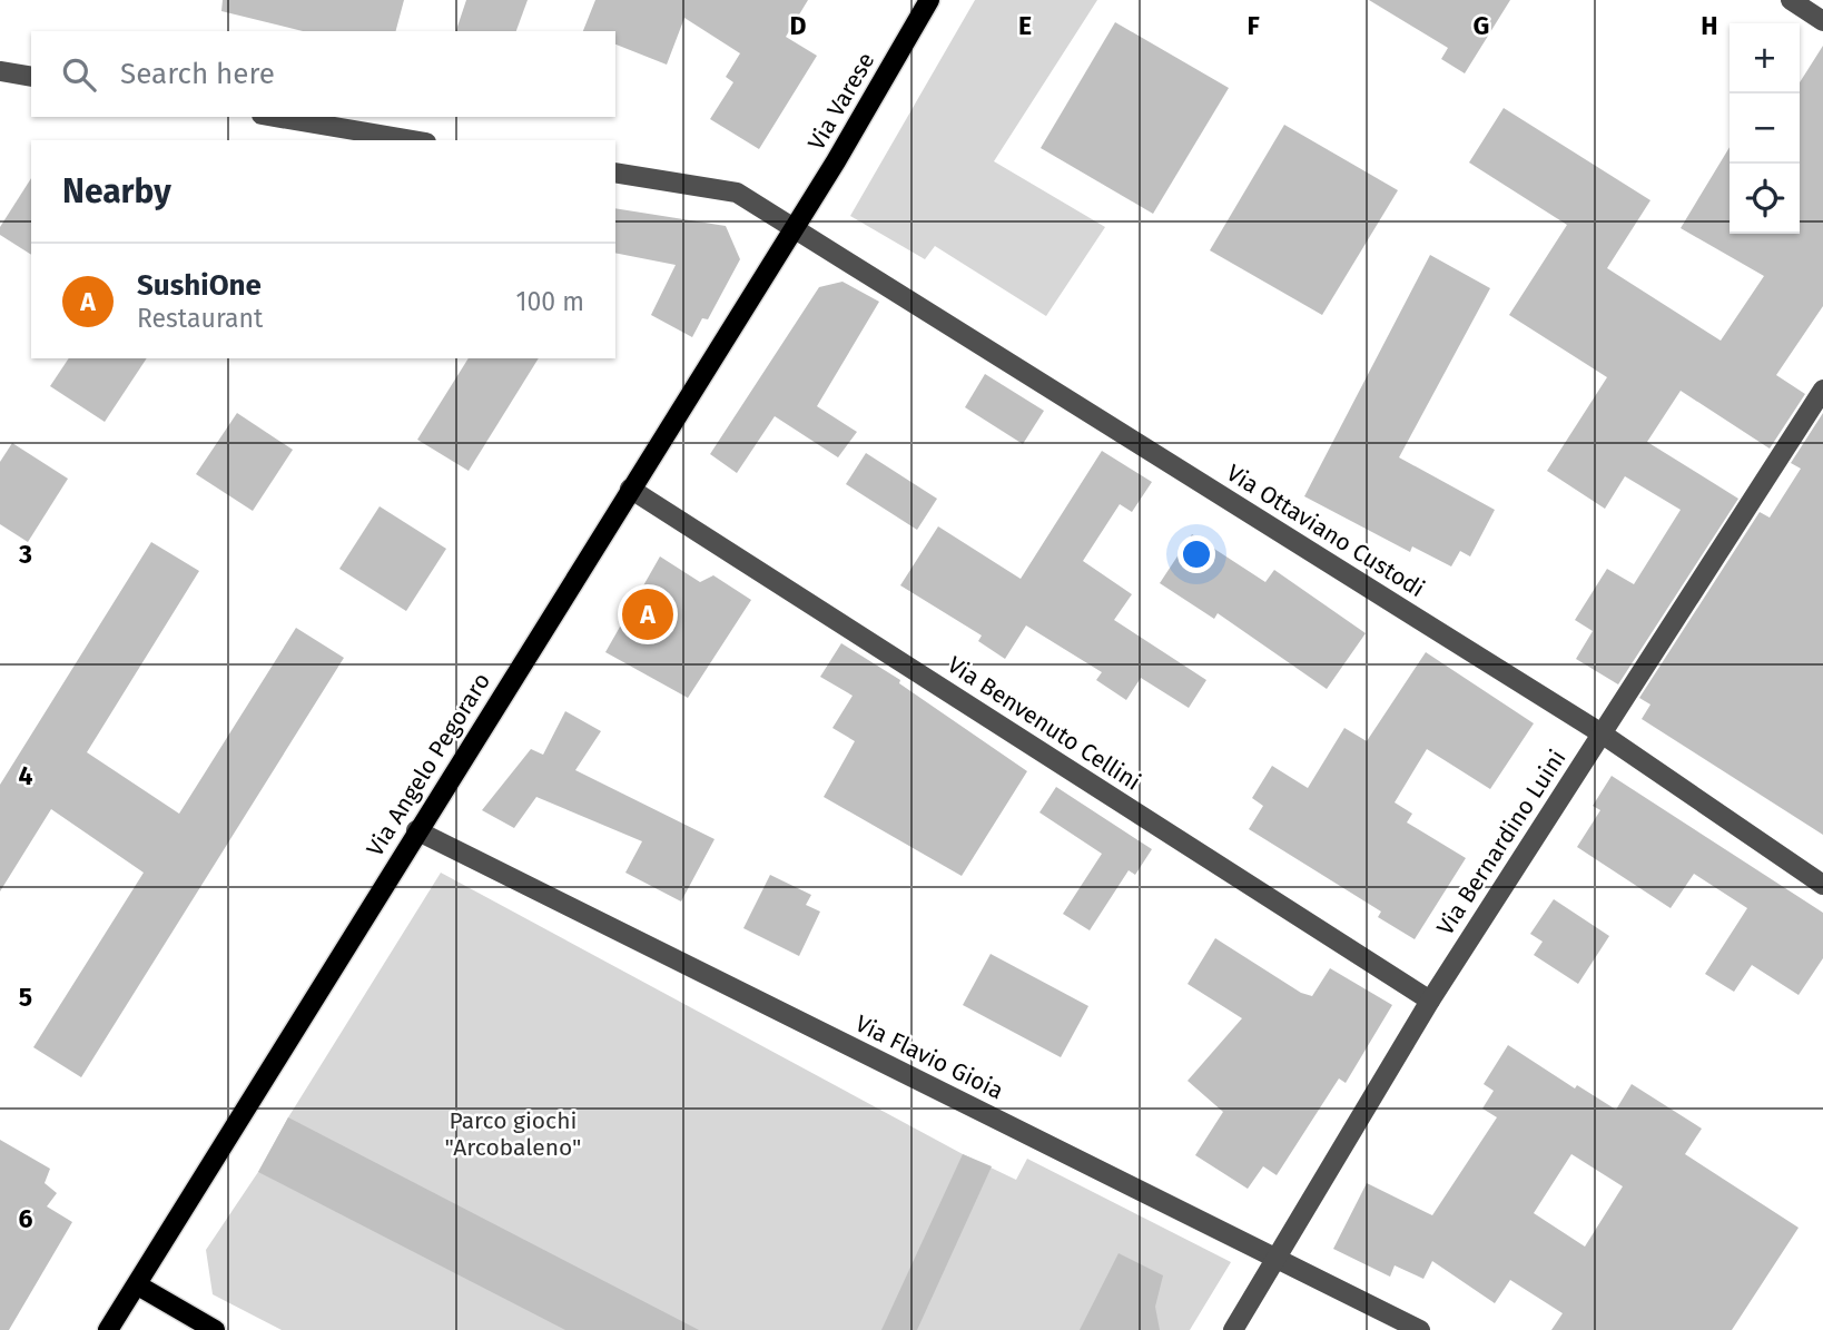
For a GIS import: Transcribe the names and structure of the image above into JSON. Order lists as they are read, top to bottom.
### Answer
{
  "streets": {
    "main road": ["Via Varese", "Via Angelo Pegoraro"],
    "street": [
      "Via Ottaviano Custodi",
      "Via Benvenuto Cellini",
      "Via Bernardino Luini",
      "Via Flavio Gioia"
    ]
  },
  "crossings": [
    ["Via Varese", "Via Ottaviano Custodi"],
    ["Via Varese", "Via Angelo Pegoraro"],
    ["Via Ottaviano Custodi", "Via Angelo Pegoraro"],
    ["Via Ottaviano Custodi", "Via Bernardino Luini"],
    ["Via Benvenuto Cellini", "Via Angelo Pegoraro"],
    ["Via Benvenuto Cellini", "Via Bernardino Luini"],
    ["Via Angelo Pegoraro", "Via Flavio Gioia"],
    ["Via Bernardino Luini", "Via Flavio Gioia"]
  ],
  "parks": ["Parco giochi \"Arcobaleno\""],
  "page": {
    "map_buttons": ["+", "−"],
    "search": "Search here",
    "heading": "Nearby",
    "list": [
      {
        "mark": "A",
        "name": "SushiOne",
        "note": "Restaurant",
        "value": "100 m"
      }
    ],
    "pins": "A"
  },
  "grid": {
    "columns": [
      "D",
      "E",
      "F",
      "G",
      "H"
    ],
    "rows": [
      "3",
      "4",
      "5",
      "6"
    ]
  }
}
